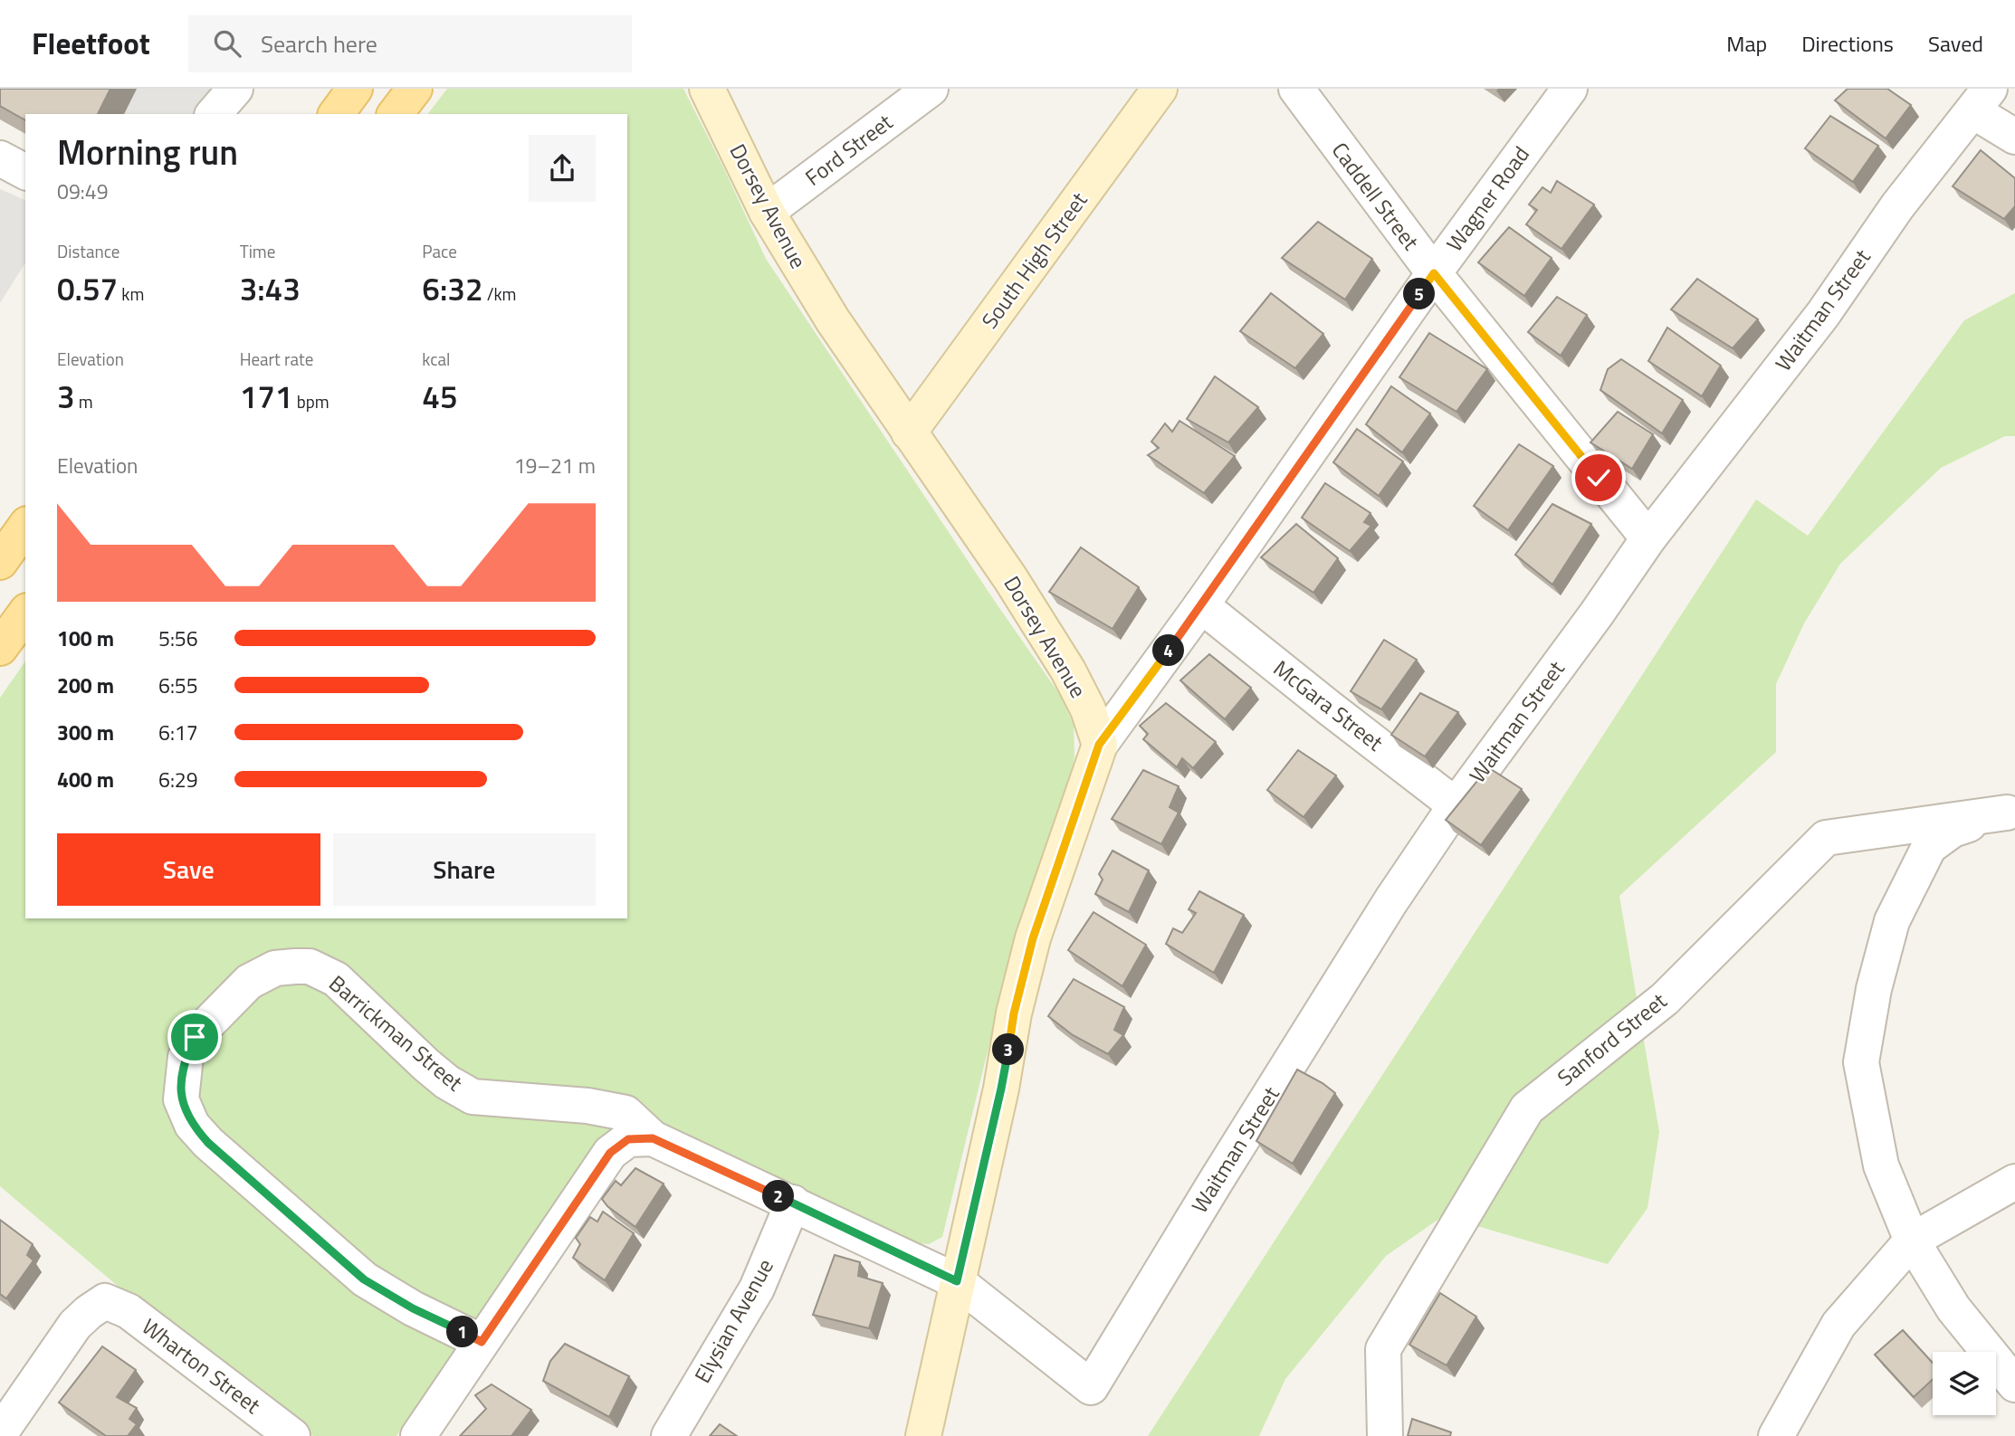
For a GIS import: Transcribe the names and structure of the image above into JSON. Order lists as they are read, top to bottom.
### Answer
{
  "streets": {
    "street": [
      "Ford Street",
      "Caddell Street",
      "Wagner Road",
      "Dorsey Avenue",
      "South High Street",
      "Waitman Street",
      "McGara Street",
      "Barrickman Street",
      "Sanford Street",
      "Elysian Avenue",
      "Wharton Street"
    ]
  },
  "crossings": [
    ["Ford Street", "Dorsey Avenue"],
    ["Caddell Street", "Wagner Road"],
    ["Caddell Street", "Waitman Street"],
    ["Wagner Road", "Dorsey Avenue"],
    ["Wagner Road", "McGara Street"],
    ["Dorsey Avenue", "South High Street"],
    ["Waitman Street", "McGara Street"],
    ["Waitman Street", "Barrickman Street"],
    ["Barrickman Street", "Elysian Avenue"]
  ],
  "page": {
    "header": "Fleetfoot",
    "search": "Search here",
    "nav": ["Map", "Directions", "Saved"],
    "heading": ["Morning run", "09:49"],
    "stats": [
      ["Distance", "0.57 km"],
      ["Time", "3:43"],
      ["Pace", "6:32 /km"],
      ["Elevation", "3 m"],
      ["Heart rate", "171 bpm"],
      ["kcal", "45"]
    ],
    "pins": [
      "5",
      "4",
      "3",
      "2",
      "1"
    ],
    "chart": ["Elevation", "19–21 m"],
    "list": [
      {
        "name": "100 m",
        "note": "5:56"
      },
      {
        "name": "200 m",
        "note": "6:55"
      },
      {
        "name": "300 m",
        "note": "6:17"
      },
      {
        "name": "400 m",
        "note": "6:29"
      }
    ],
    "buttons": ["Save", "Share"]
  }
}
